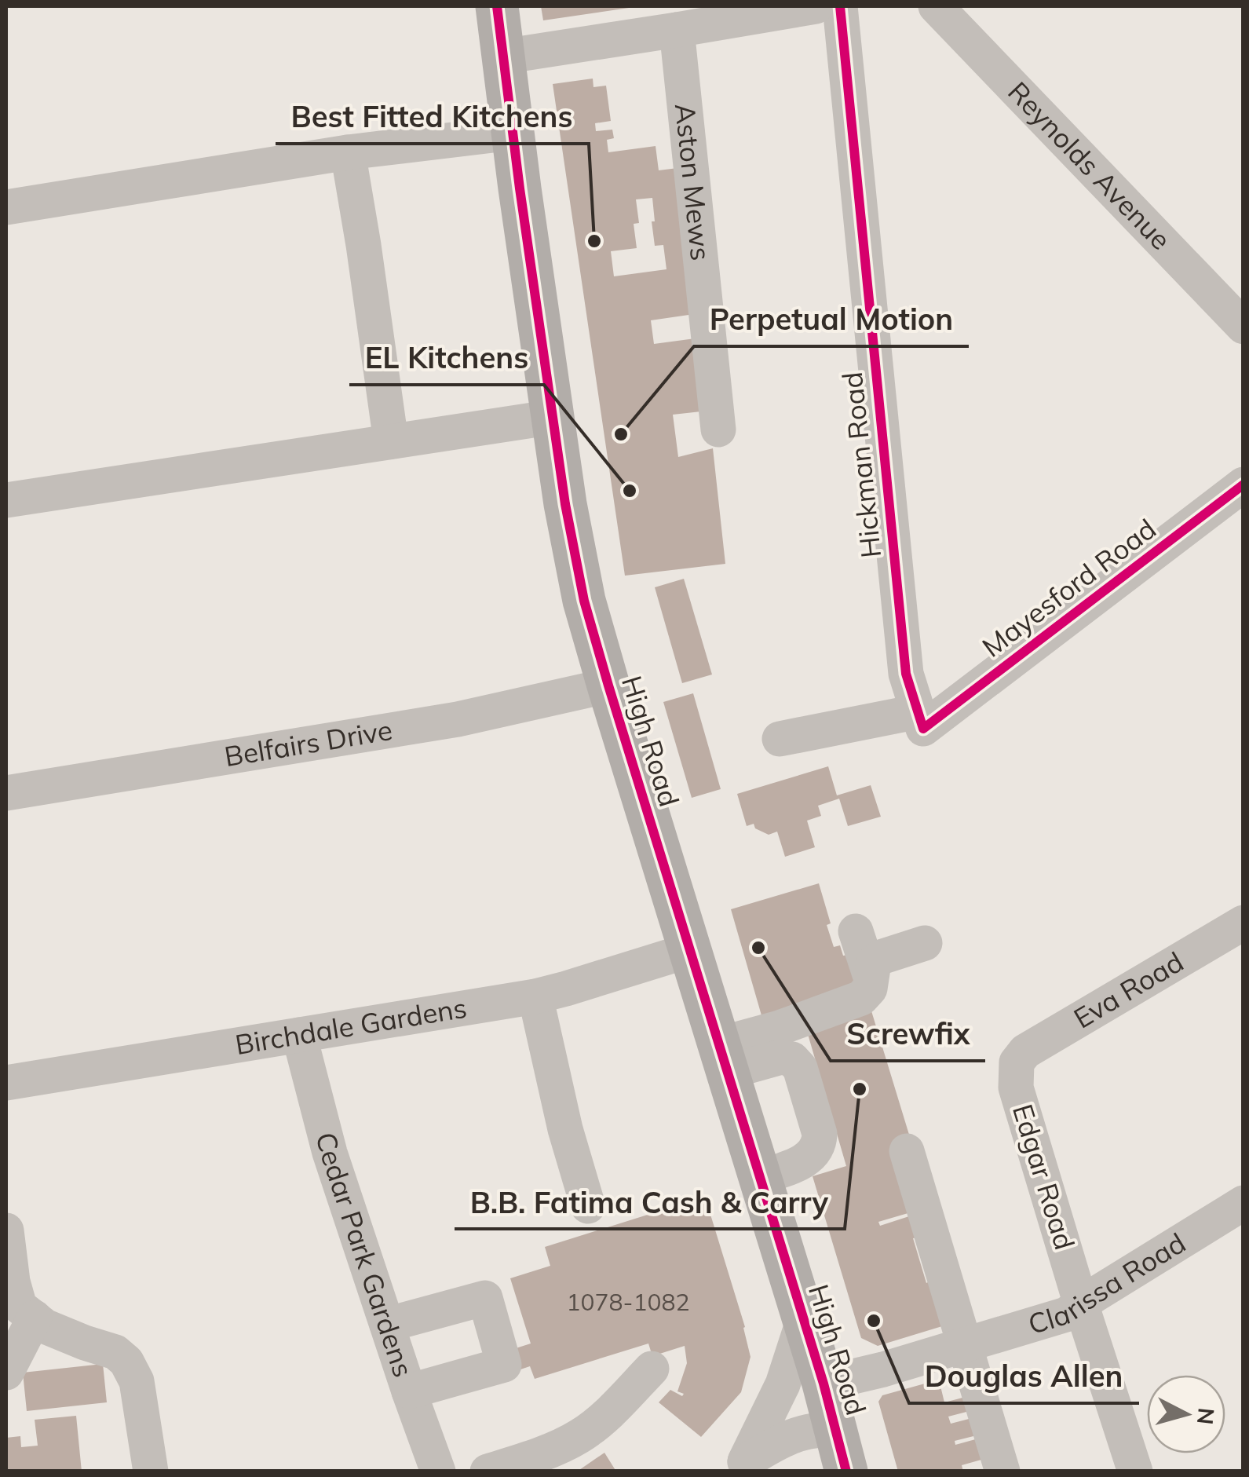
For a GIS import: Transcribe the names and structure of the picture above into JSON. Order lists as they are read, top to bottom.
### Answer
{
  "streets": {
    "main road": ["High Road"],
    "street": [
      "Reynolds Avenue",
      "Aston Mews",
      "Hickman Road",
      "Mayesford Road",
      "Belfairs Drive",
      "Eva Road",
      "Birchdale Gardens",
      "Edgar Road",
      "Cedar Park Gardens",
      "Clarissa Road"
    ]
  },
  "crossings": [
    ["Hickman Road", "Mayesford Road"],
    ["High Road", "Belfairs Drive"],
    ["High Road", "Birchdale Gardens"],
    ["High Road", "Clarissa Road"],
    ["Eva Road", "Edgar Road"],
    ["Birchdale Gardens", "Cedar Park Gardens"],
    ["Edgar Road", "Clarissa Road"]
  ],
  "places": [
    "Best Fitted Kitchens",
    "Perpetual Motion",
    "EL Kitchens",
    "Screwfix",
    "B.B. Fatima Cash & Carry",
    "Douglas Allen"
  ],
  "house_numbers": ["1078-1082"],
  "north": "right"
}
